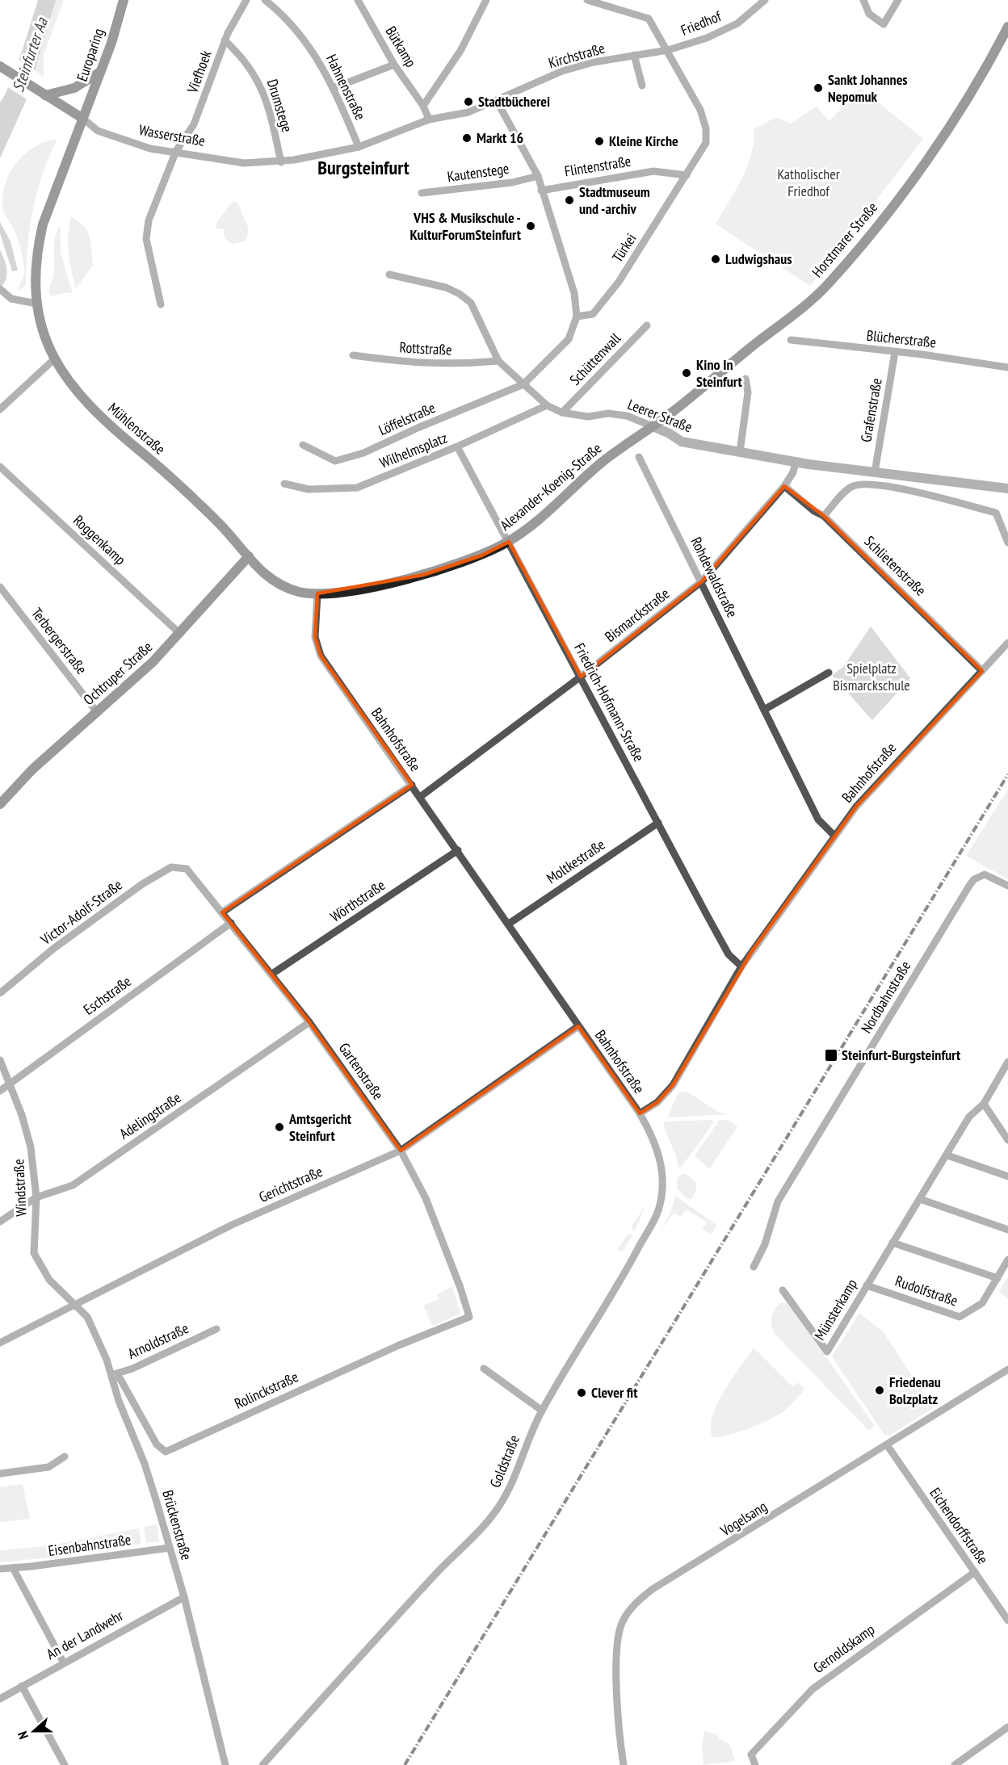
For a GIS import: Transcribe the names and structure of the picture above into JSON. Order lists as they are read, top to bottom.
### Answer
{
  "streets": {
    "main road": [
      "Europaring",
      "Wasserstraße",
      "Horstmarer Straße",
      "Mühlenstraße",
      "Alexander-Koenig-Straße",
      "Ochtruper Straße"
    ],
    "street": [
      "Friedhof",
      "Bütkamp",
      "Kirchstraße",
      "Viefhoek",
      "Hahnenstraße",
      "Drumstege",
      "Flintenstraße",
      "Kautenstege",
      "Türkei",
      "Blücherstraße",
      "Rottstraße",
      "Schüttenwall",
      "Grafenstraße",
      "Leerer Straße",
      "Löffelstraße",
      "Wilhelmsplatz",
      "Roggenkamp",
      "Schlietenstraße",
      "Rohdewaldstraße",
      "Bismarckstraße",
      "Terbergerstraße",
      "Friedrich-Hofmann-Straße",
      "Bahnhofstraße",
      "Moltkestraße",
      "Wörthstraße",
      "Victor-Adolf-Straße",
      "Eschstraße",
      "Nordbahnstraße",
      "Gartenstraße",
      "Adelingstraße",
      "Gerichtstraße",
      "Windstraße",
      "Rudolfstraße",
      "Münsterkamp",
      "Arnoldstraße",
      "Rolinckstraße",
      "Goldstraße",
      "Vogelsang",
      "Brückenstraße",
      "Eichendorffstraße",
      "Eisenbahnstraße",
      "An der Landwehr",
      "Gernoldskamp"
    ]
  },
  "crossings": [
    ["Friedhof", "Kirchstraße"],
    ["Friedhof", "Türkei"],
    ["Bütkamp", "Kirchstraße"],
    ["Bütkamp", "Wasserstraße"],
    ["Europaring", "Wasserstraße"],
    ["Europaring", "Mühlenstraße"],
    ["Kirchstraße", "Wasserstraße"],
    ["Kirchstraße", "Türkei"],
    ["Viefhoek", "Drumstege"],
    ["Viefhoek", "Wasserstraße"],
    ["Hahnenstraße", "Wasserstraße"],
    ["Drumstege", "Wasserstraße"],
    ["Wasserstraße", "Mühlenstraße"],
    ["Flintenstraße", "Türkei"],
    ["Horstmarer Straße", "Leerer Straße"],
    ["Horstmarer Straße", "Alexander-Koenig-Straße"],
    ["Blücherstraße", "Grafenstraße"],
    ["Rottstraße", "Leerer Straße"],
    ["Schüttenwall", "Leerer Straße"],
    ["Grafenstraße", "Leerer Straße"],
    ["Leerer Straße", "Löffelstraße"],
    ["Leerer Straße", "Wilhelmsplatz"],
    ["Leerer Straße", "Alexander-Koenig-Straße"],
    ["Leerer Straße", "Bismarckstraße"],
    ["Mühlenstraße", "Alexander-Koenig-Straße"],
    ["Mühlenstraße", "Ochtruper Straße"],
    ["Wilhelmsplatz", "Friedrich-Hofmann-Straße"],
    ["Alexander-Koenig-Straße", "Ochtruper Straße"],
    ["Alexander-Koenig-Straße", "Friedrich-Hofmann-Straße"],
    ["Alexander-Koenig-Straße", "Bahnhofstraße"],
    ["Roggenkamp", "Ochtruper Straße"],
    ["Schlietenstraße", "Bismarckstraße"],
    ["Schlietenstraße", "Bahnhofstraße"],
    ["Rohdewaldstraße", "Bismarckstraße"],
    ["Rohdewaldstraße", "Bahnhofstraße"],
    ["Bismarckstraße", "Friedrich-Hofmann-Straße"],
    ["Bismarckstraße", "Bahnhofstraße"],
    ["Terbergerstraße", "Ochtruper Straße"],
    ["Friedrich-Hofmann-Straße", "Bahnhofstraße"],
    ["Friedrich-Hofmann-Straße", "Moltkestraße"],
    ["Bahnhofstraße", "Moltkestraße"],
    ["Bahnhofstraße", "Wörthstraße"],
    ["Bahnhofstraße", "Gerichtstraße"],
    ["Bahnhofstraße", "Goldstraße"],
    ["Wörthstraße", "Gartenstraße"],
    ["Victor-Adolf-Straße", "Gartenstraße"],
    ["Eschstraße", "Gartenstraße"],
    ["Eschstraße", "Windstraße"],
    ["Gartenstraße", "Adelingstraße"],
    ["Gartenstraße", "Gerichtstraße"],
    ["Gartenstraße", "Rolinckstraße"],
    ["Adelingstraße", "Windstraße"],
    ["Gerichtstraße", "Windstraße"],
    ["Gerichtstraße", "Brückenstraße"],
    ["Windstraße", "Brückenstraße"],
    ["Rudolfstraße", "Münsterkamp"],
    ["Arnoldstraße", "Rolinckstraße"],
    ["Arnoldstraße", "Brückenstraße"],
    ["Rolinckstraße", "Brückenstraße"],
    ["Vogelsang", "Eichendorffstraße"],
    ["Brückenstraße", "Eisenbahnstraße"],
    ["Brückenstraße", "An der Landwehr"],
    ["Eichendorffstraße", "Gernoldskamp"]
  ],
  "districts": ["Burgsteinfurt"],
  "water": ["Steinfurter Aa"],
  "parks": ["Katholischer Friedhof", "Spielplatz Bismarckschule"],
  "places": {
    "other": [
      "Sankt Johannes Nepomuk",
      "Stadtbücherei",
      "Markt 16",
      "Kleine Kirche",
      "Stadtmuseum und -archiv",
      "VHS & Musikschule - KulturForumSteinfurt",
      "Ludwigshaus",
      "Kino In Steinfurt",
      "Amtsgericht Steinfurt",
      "Friedenau Bolzplatz",
      "Clever fit"
    ],
    "transit": ["Steinfurt-Burgsteinfurt"]
  },
  "north": "left"
}
